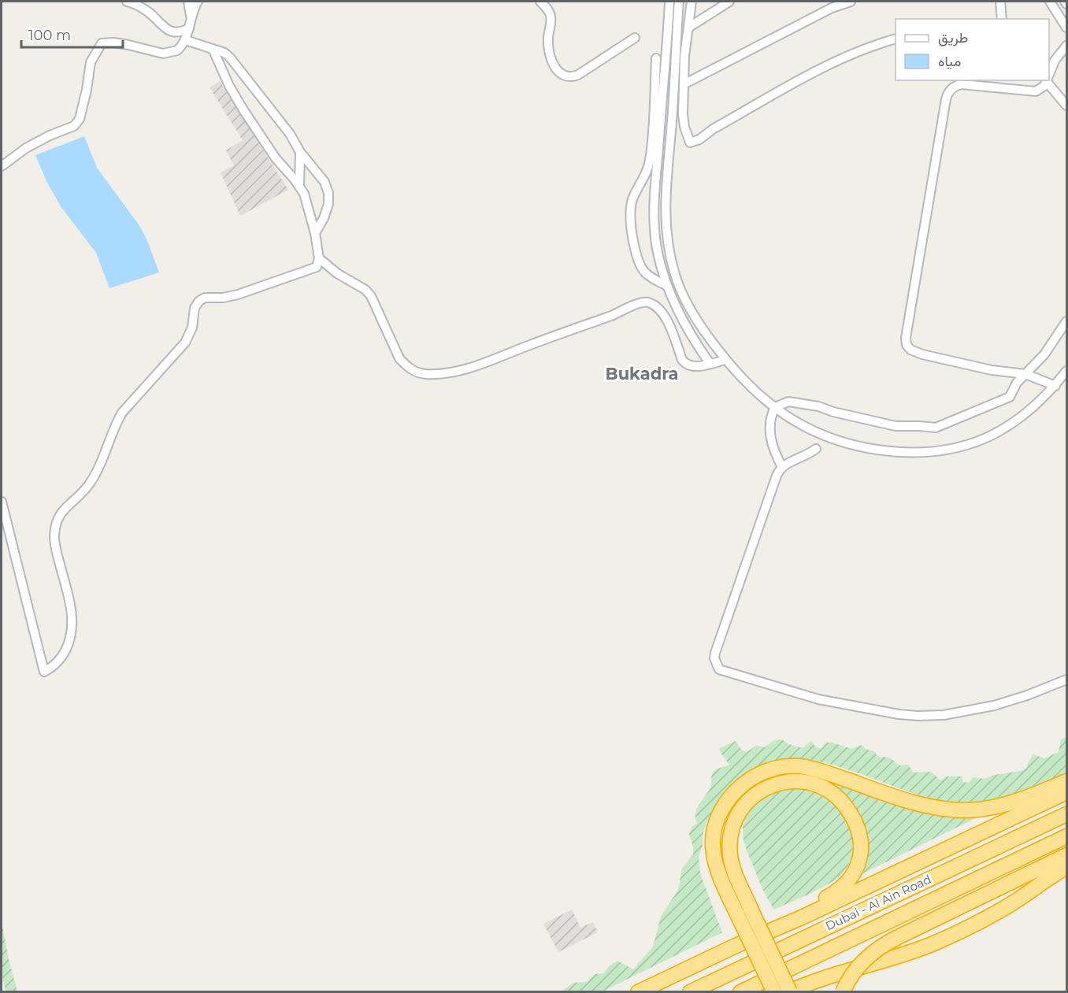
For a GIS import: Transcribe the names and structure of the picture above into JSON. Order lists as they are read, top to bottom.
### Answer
{
  "streets": {
    "highway": ["Dubai - Al Ain Road"]
  },
  "districts": ["Bukadra"],
  "legend": ["طريق", "مياه"],
  "scale_bar": "100 m"
}
